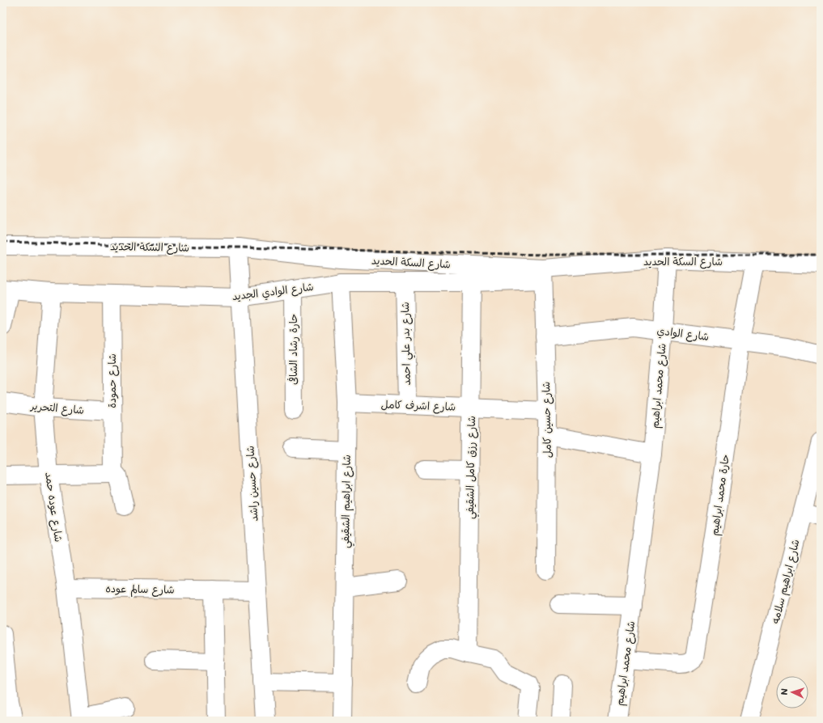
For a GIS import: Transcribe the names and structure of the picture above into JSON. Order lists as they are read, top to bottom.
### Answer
{
  "streets": {
    "street": [
      "شارع السكة الحديد",
      "شارع الوادي الجديد",
      "شارع الوادي",
      "شارع بدر علي احمد",
      "حارة رشاد الشافى",
      "شارع حمودة",
      "شارع محمد ابراهيم",
      "شارع اشرف كامل",
      "شارع التحرير",
      "شارع حسين كامل",
      "شارع رزق كامل الشقيفي",
      "شارع حسين راشد",
      "حارة محمد ابراهيم",
      "شارع ابراهيم الشقيفي",
      "شارع عوده حمد",
      "شارع ابراهيم سلامه",
      "شارع سالم عوده"
    ]
  },
  "crossings": [
    ["شارع السكة الحديد", "شارع الوادي الجديد"],
    ["شارع السكة الحديد", "شارع محمد ابراهيم"],
    ["شارع السكة الحديد", "شارع حسين كامل"],
    ["شارع السكة الحديد", "شارع حسين راشد"],
    ["شارع السكة الحديد", "حارة محمد ابراهيم"],
    ["شارع الوادي الجديد", "شارع بدر علي احمد"],
    ["شارع الوادي الجديد", "حارة رشاد الشافى"],
    ["شارع الوادي الجديد", "شارع حمودة"],
    ["شارع الوادي الجديد", "شارع حسين كامل"],
    ["شارع الوادي الجديد", "شارع رزق كامل الشقيفي"],
    ["شارع الوادي الجديد", "شارع حسين راشد"],
    ["شارع الوادي الجديد", "شارع ابراهيم الشقيفي"],
    ["شارع الوادي الجديد", "شارع عوده حمد"],
    ["شارع الوادي", "شارع محمد ابراهيم"],
    ["شارع الوادي", "شارع حسين كامل"],
    ["شارع الوادي", "حارة محمد ابراهيم"],
    ["شارع بدر علي احمد", "شارع اشرف كامل"],
    ["شارع حمودة", "شارع التحرير"],
    ["شارع محمد ابراهيم", "حارة محمد ابراهيم"],
    ["شارع اشرف كامل", "شارع حسين كامل"],
    ["شارع اشرف كامل", "شارع رزق كامل الشقيفي"],
    ["شارع اشرف كامل", "شارع ابراهيم الشقيفي"],
    ["شارع التحرير", "شارع عوده حمد"],
    ["شارع حسين راشد", "شارع سالم عوده"],
    ["شارع عوده حمد", "شارع سالم عوده"]
  ],
  "north": "left"
}
